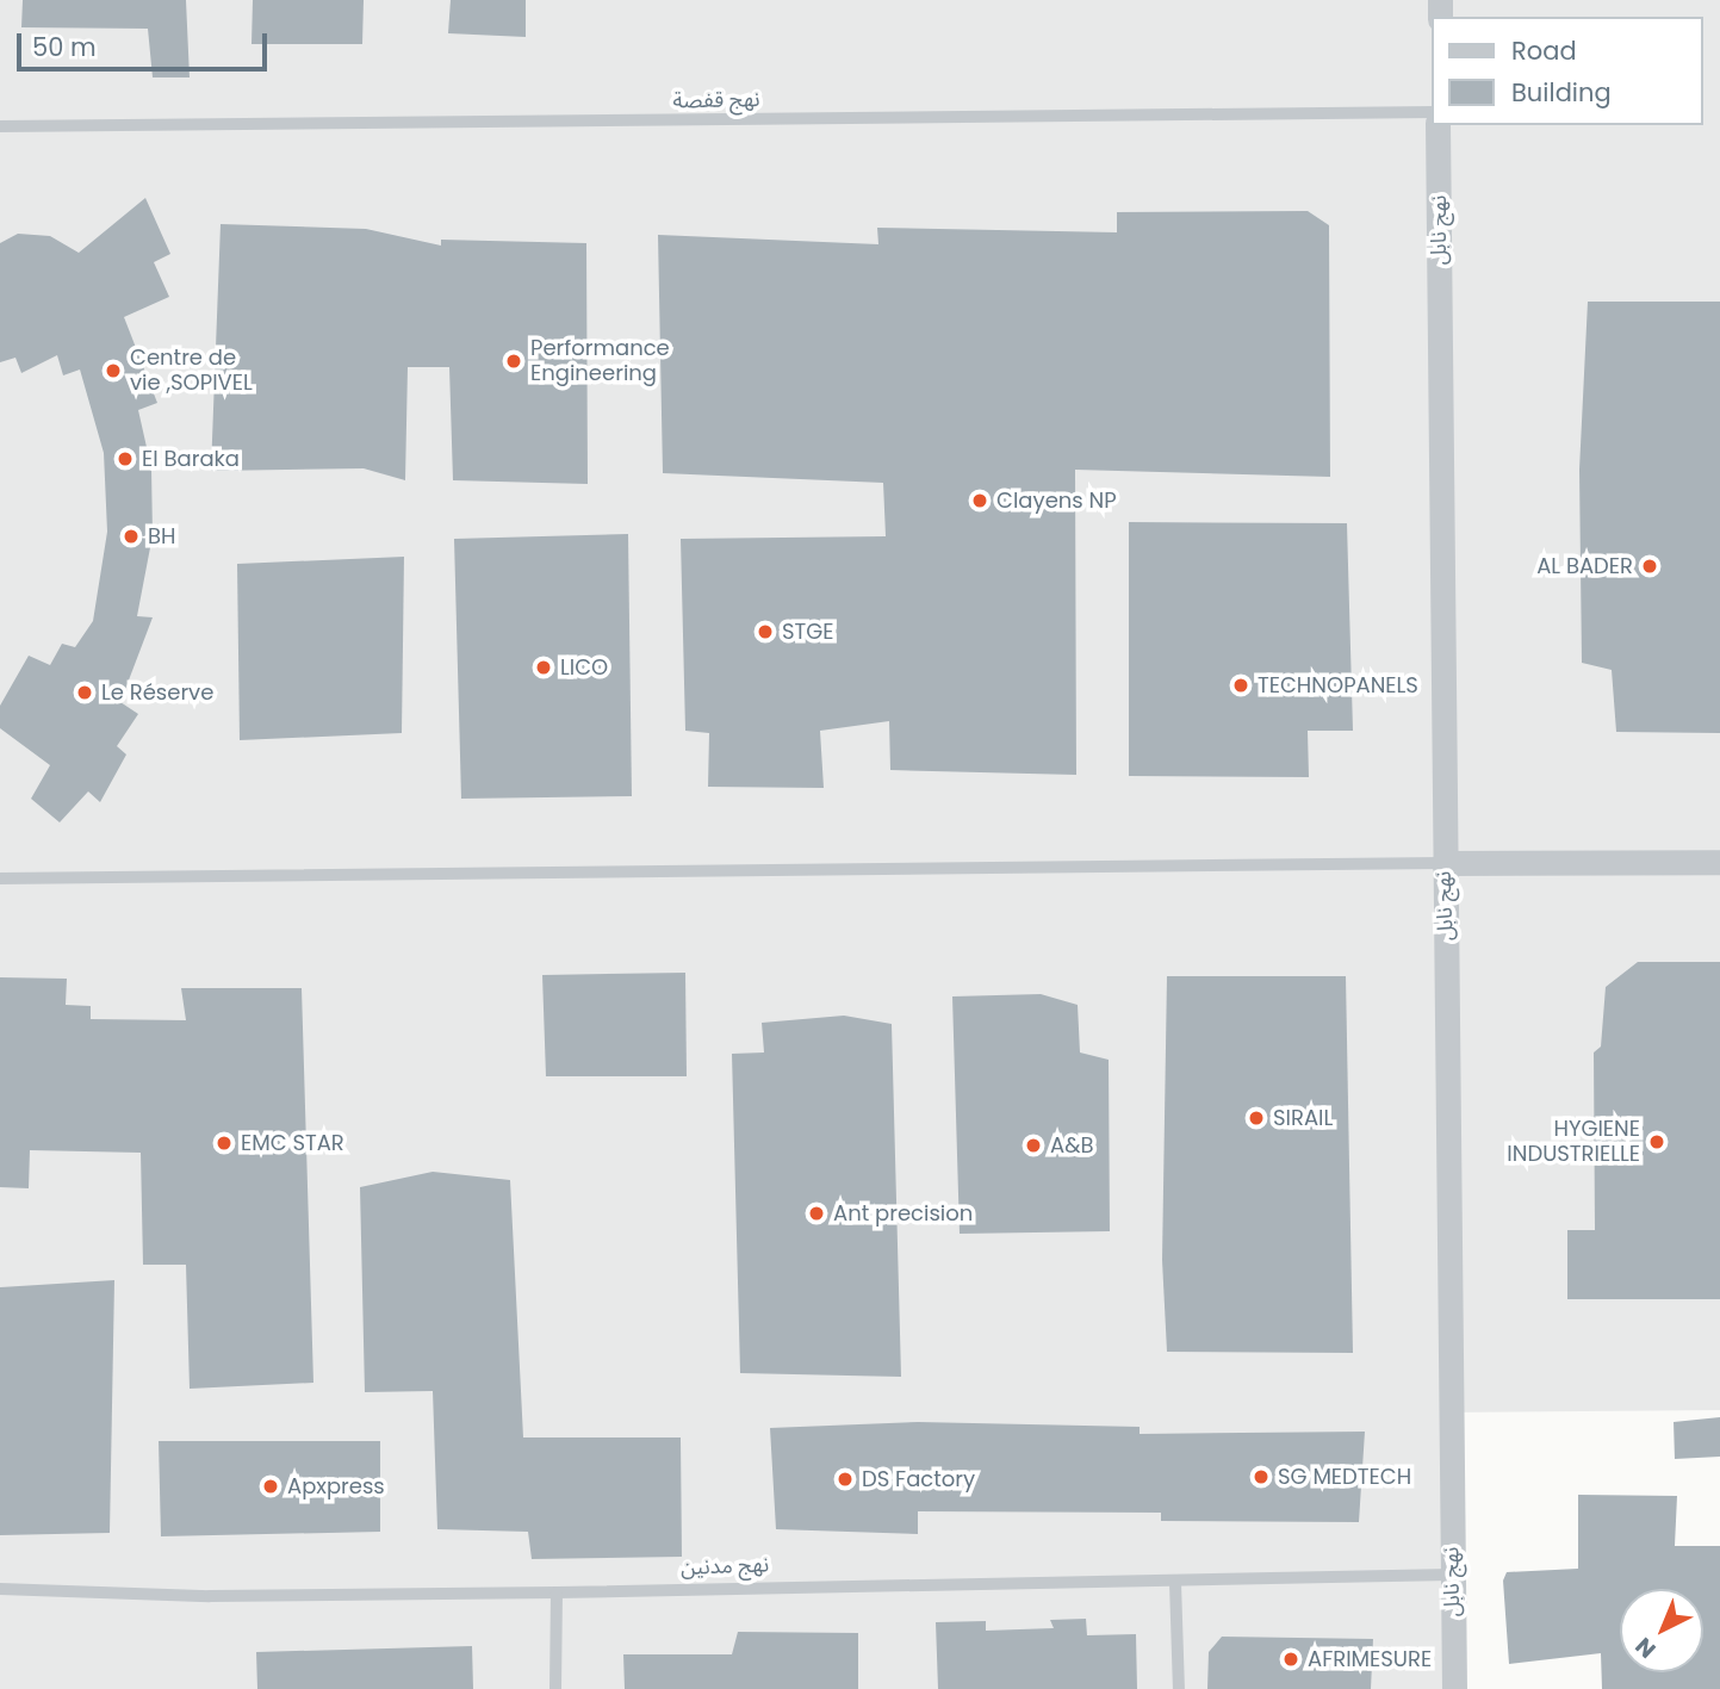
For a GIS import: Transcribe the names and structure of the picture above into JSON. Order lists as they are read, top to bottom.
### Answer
{
  "streets": {
    "street": ["نهج نابل"],
    "lane": ["نهج قفصة", "نهج مدنين"]
  },
  "crossings": [
    ["نهج نابل", "نهج مدنين"]
  ],
  "places": [
    "Performance Engineering",
    "Centre de vie ,SOPIVEL",
    "El Baraka",
    "Clayens NP",
    "BH",
    "AL BADER",
    "STGE",
    "LICO",
    "TECHNOPANELS",
    "Le Réserve",
    "SIRAIL",
    "HYGIENE INDUSTRIELLE",
    "EMC STAR",
    "A&B",
    "Ant precision",
    "SG MEDTECH",
    "DS Factory",
    "Apxpress",
    "AFRIMESURE"
  ],
  "legend": ["Road", "Building"],
  "scale_bar": "50 m",
  "north": "bottom left"
}
